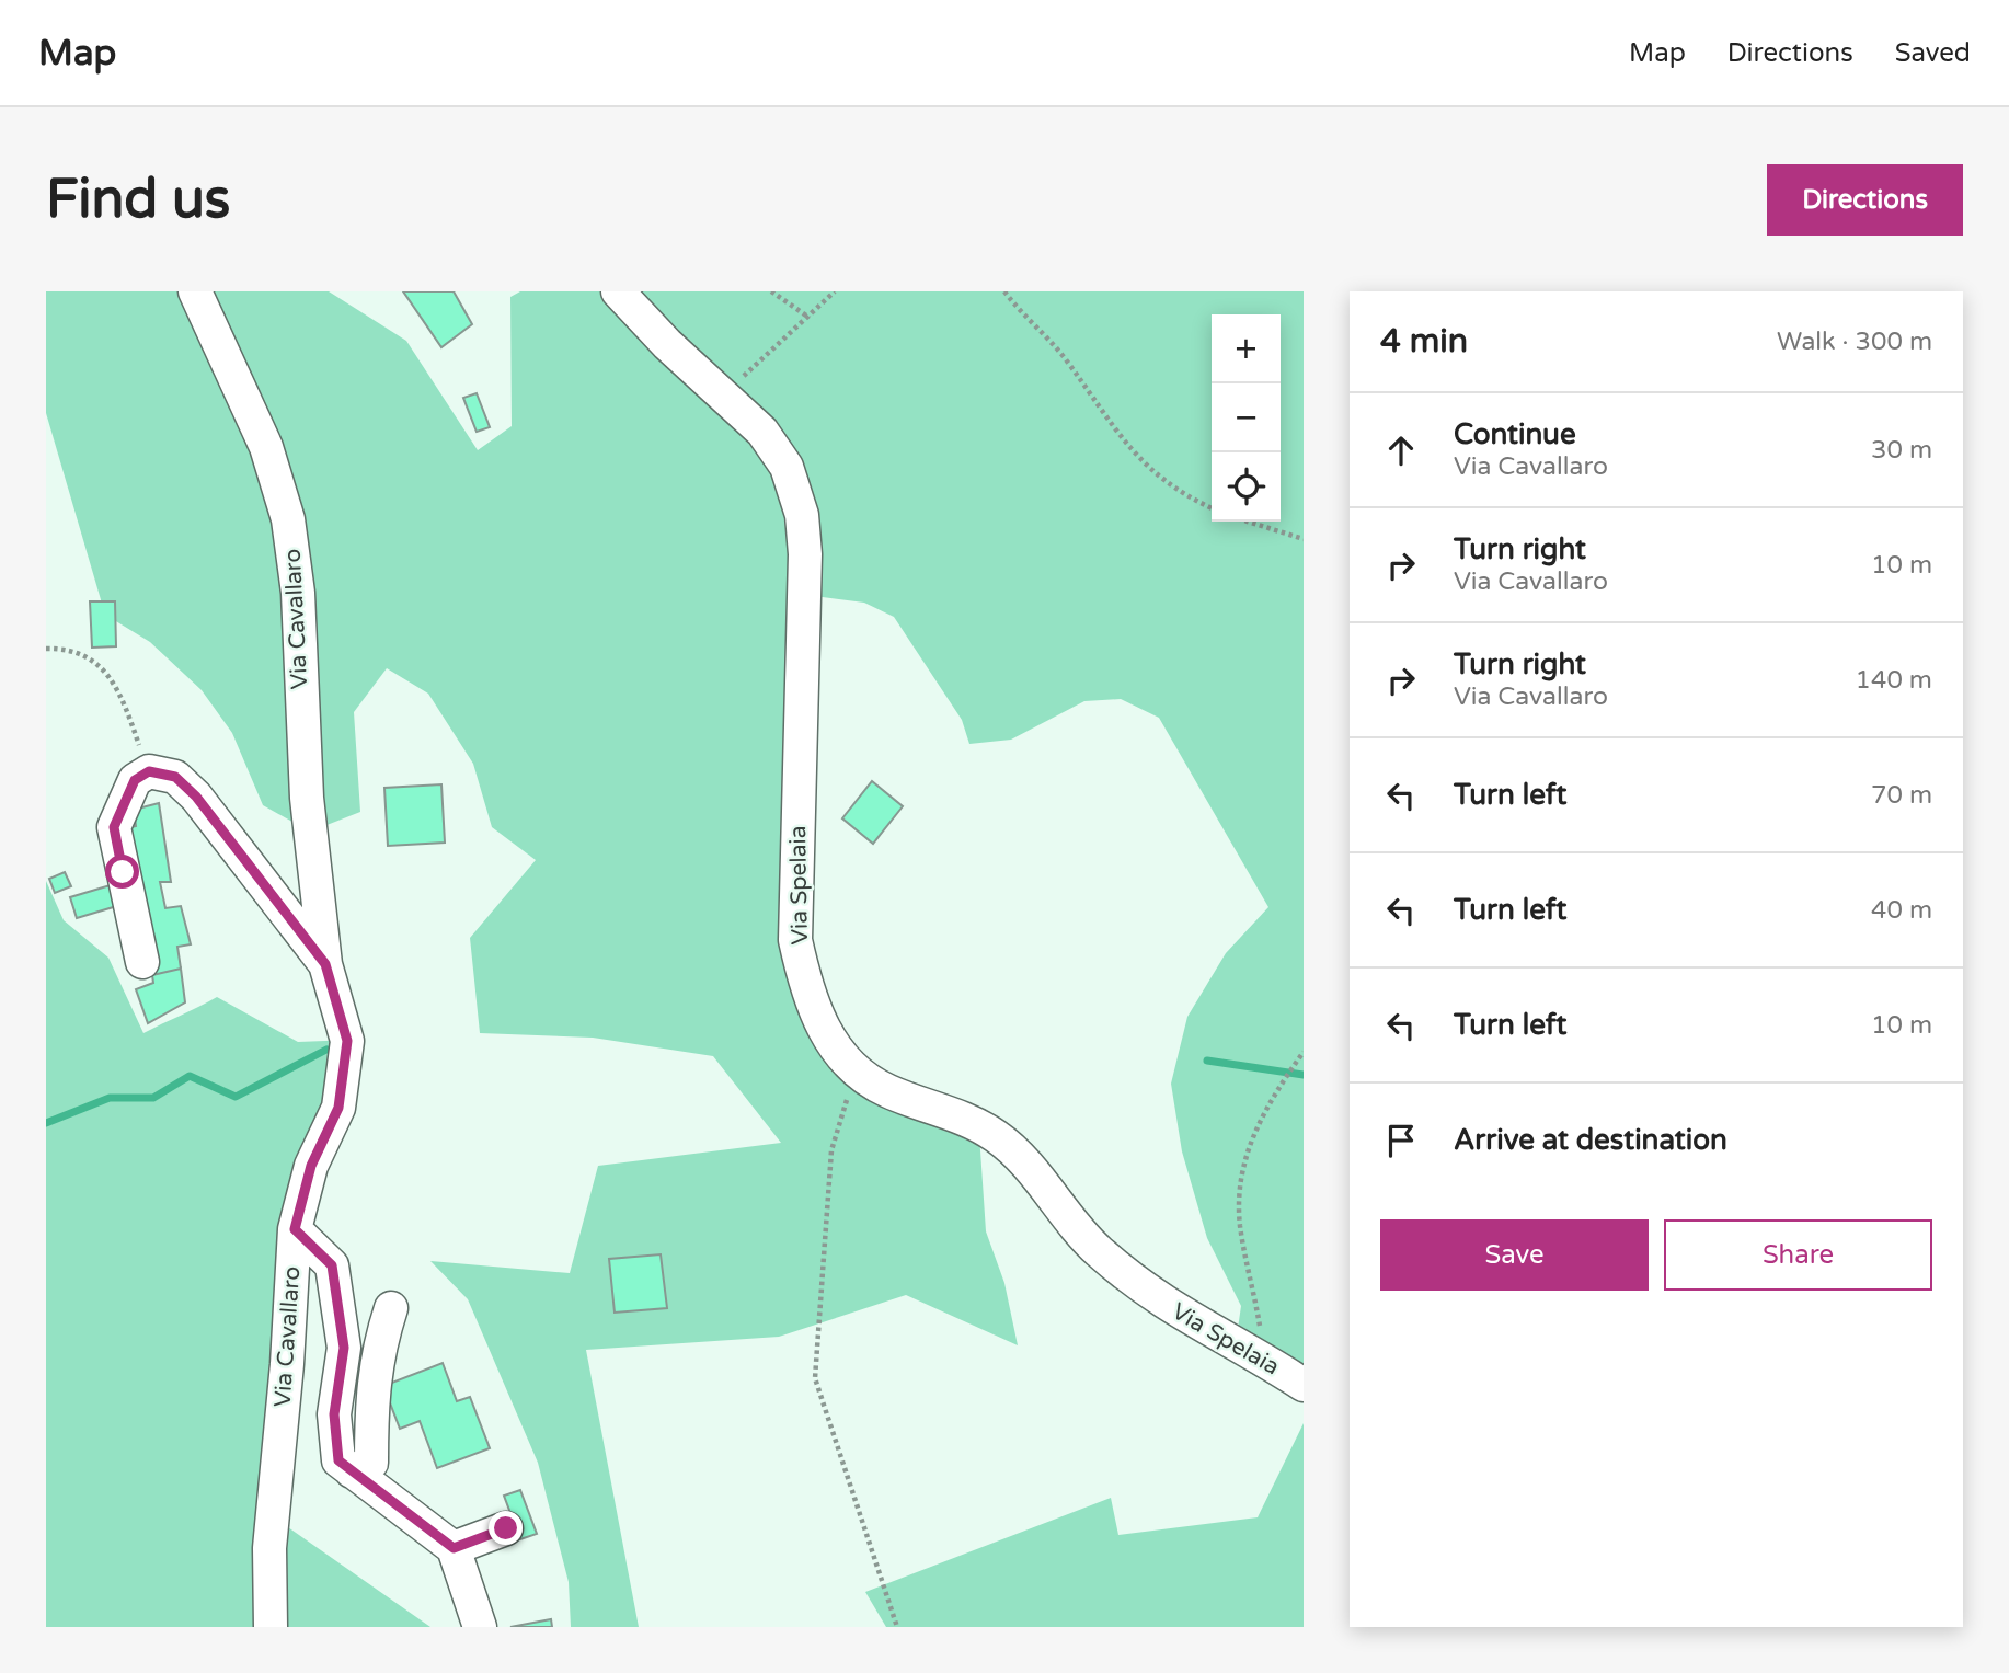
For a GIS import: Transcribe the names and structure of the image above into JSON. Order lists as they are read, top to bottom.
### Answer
{
  "streets": {
    "street": ["Via Cavallaro", "Via Spelaia"]
  },
  "page": {
    "header": "Map",
    "nav": ["Map", "Directions", "Saved"],
    "buttons": [
      "Directions",
      ["Save", "Share"]
    ],
    "title": "Find us",
    "heading": ["4 min", "Walk · 300 m"],
    "map_buttons": ["+", "−"],
    "list": [
      ["Continue", "Via Cavallaro", "30 m"],
      ["Turn right", "Via Cavallaro", "10 m"],
      ["Turn right", "Via Cavallaro", "140 m"],
      ["Turn left", "70 m"],
      ["Turn left", "40 m"],
      ["Turn left", "10 m"],
      "Arrive at destination"
    ]
  }
}
